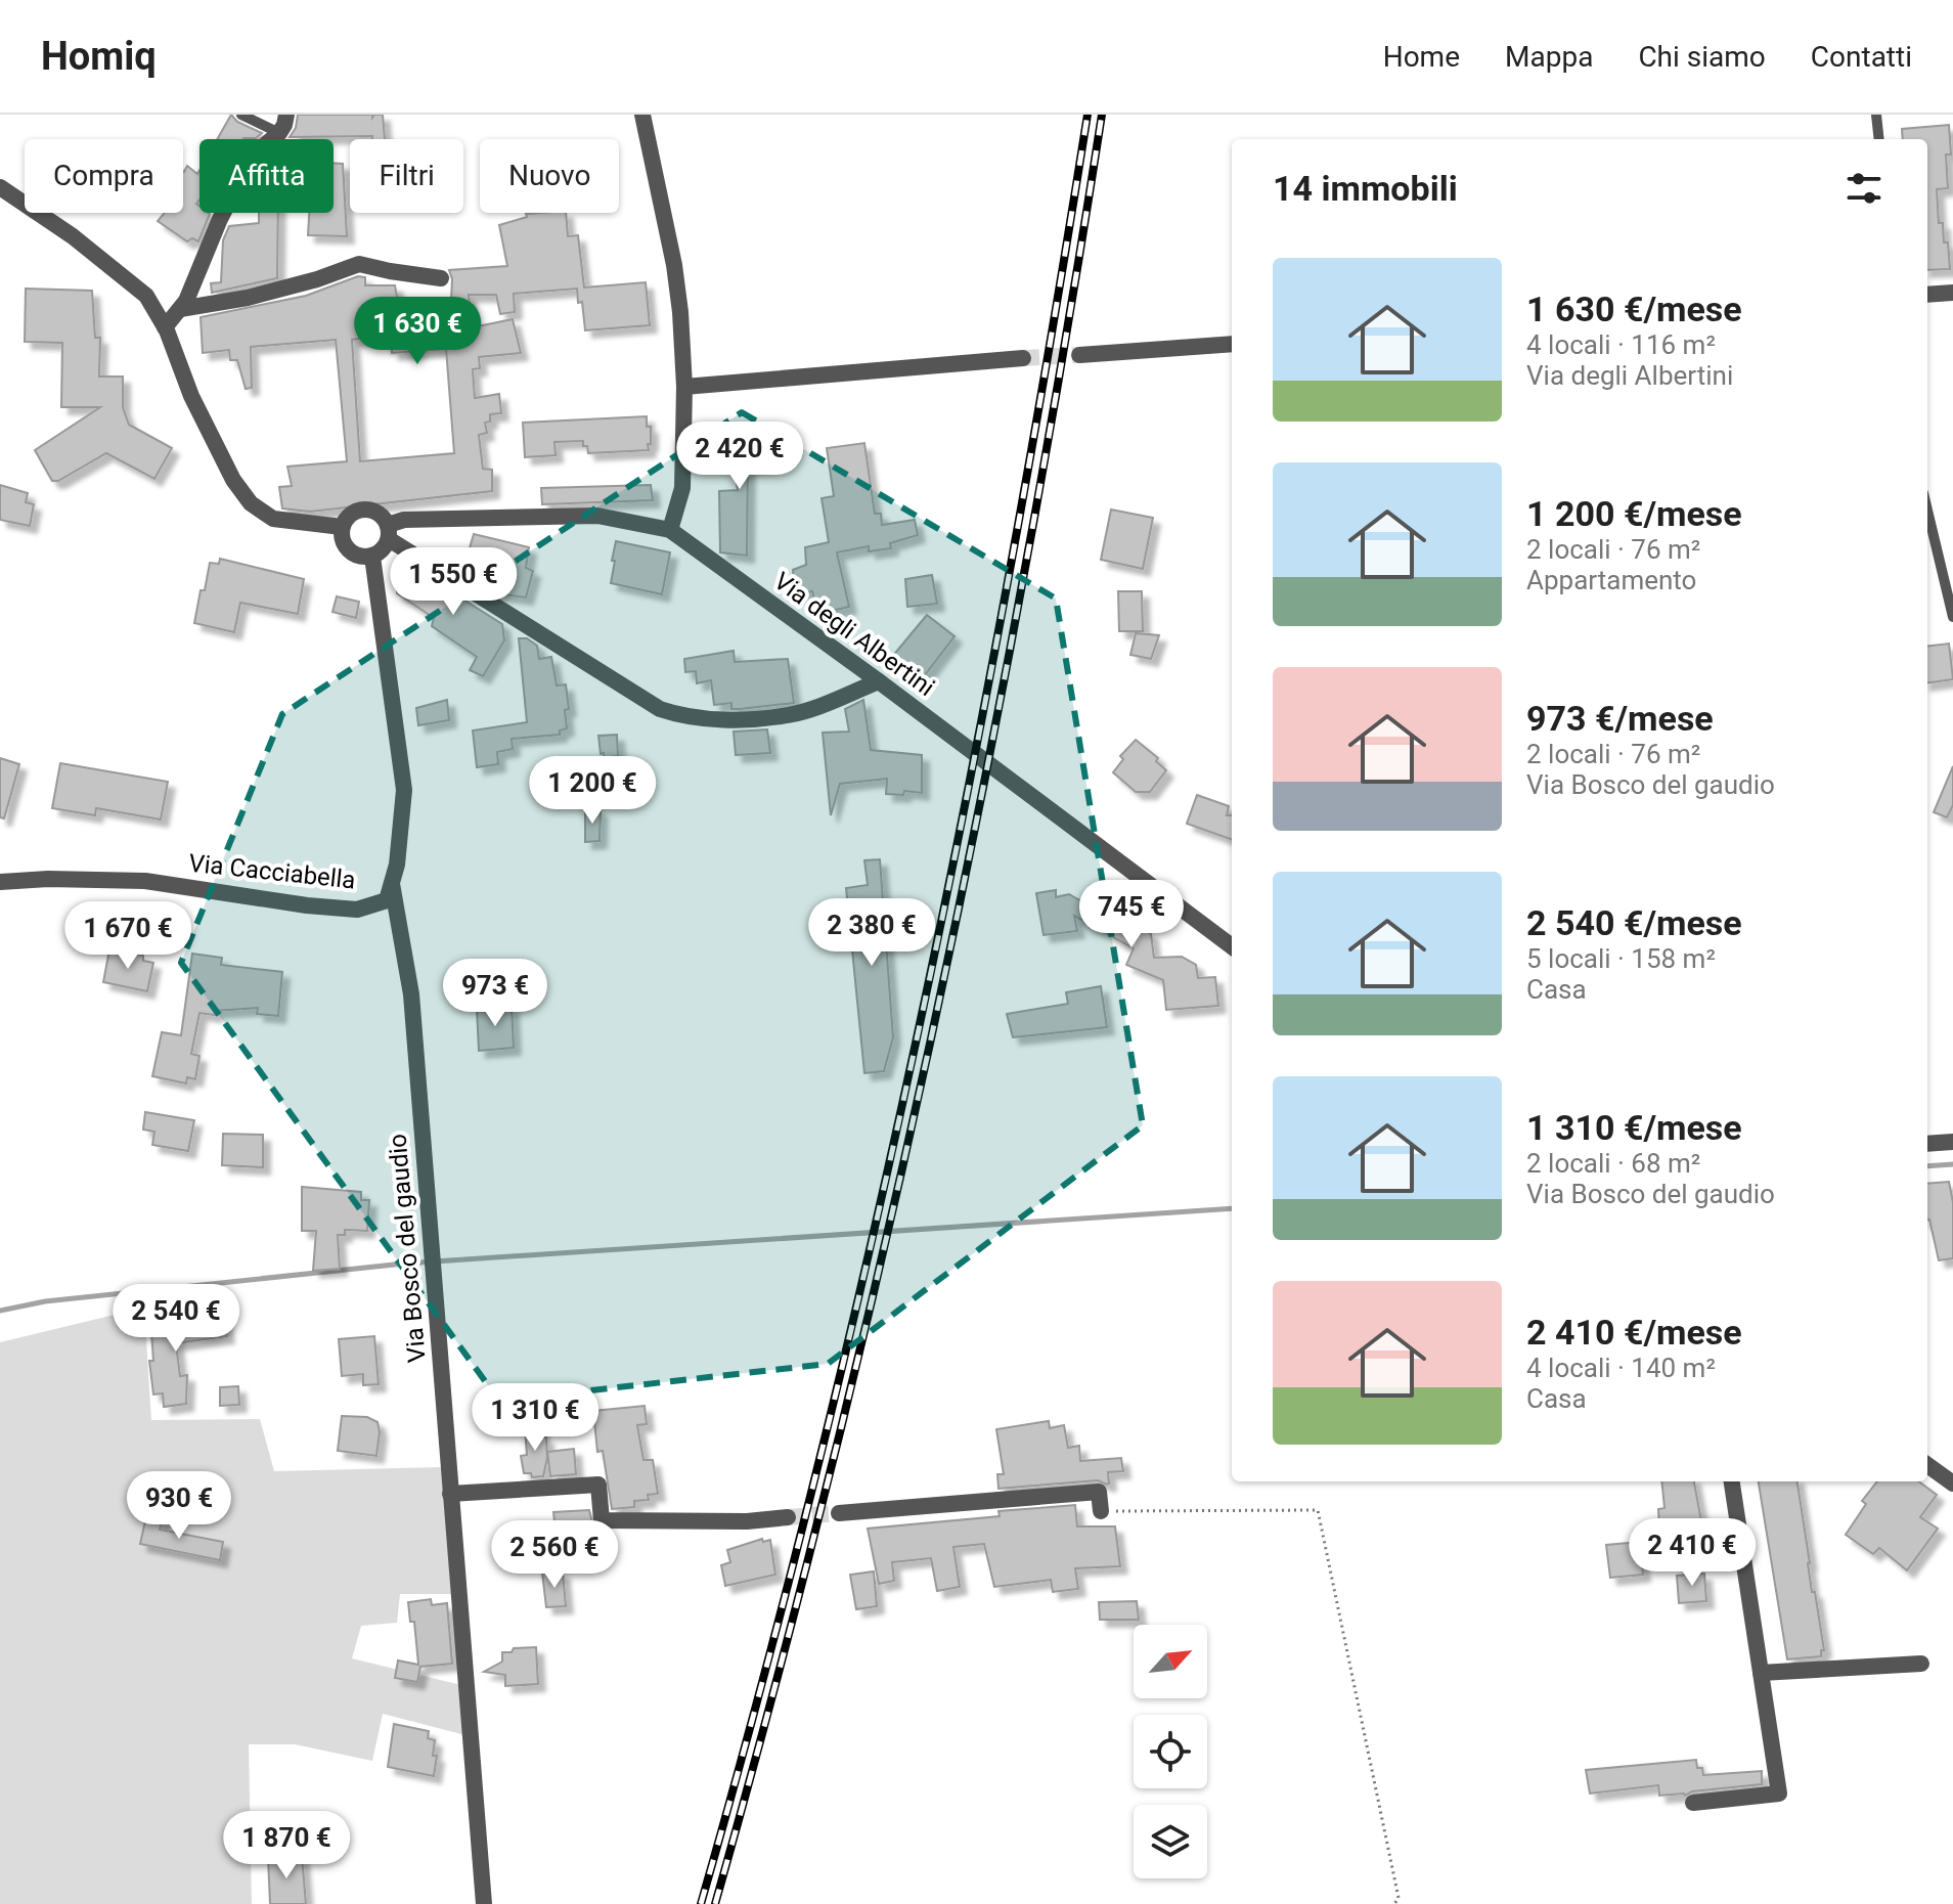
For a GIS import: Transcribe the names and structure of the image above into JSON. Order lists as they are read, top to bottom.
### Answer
{
  "streets": {
    "street": ["Via degli Albertini", "Via Cacciabella", "Via Bosco del gaudio"]
  },
  "crossings": [
    ["Via degli Albertini", "Via Cacciabella"],
    ["Via Cacciabella", "Via Bosco del gaudio"]
  ],
  "north": "top right",
  "page": {
    "header": "Homiq",
    "nav": [
      "Home",
      "Mappa",
      "Chi siamo",
      "Contatti"
    ],
    "chip": [
      "Compra",
      "Affitta",
      "Filtri",
      "Nuovo"
    ],
    "heading": "14 immobili",
    "list": [
      {
        "name": "1 630 €/mese",
        "note": "4 locali · 116 m² · Via degli Albertini"
      },
      {
        "name": "1 200 €/mese",
        "note": "2 locali · 76 m² · Appartamento"
      },
      {
        "name": "973 €/mese",
        "note": "2 locali · 76 m² · Via Bosco del gaudio"
      },
      {
        "name": "2 540 €/mese",
        "note": "5 locali · 158 m² · Casa"
      },
      {
        "name": "1 310 €/mese",
        "note": "2 locali · 68 m² · Via Bosco del gaudio"
      },
      {
        "name": "2 410 €/mese",
        "note": "4 locali · 140 m² · Casa"
      }
    ],
    "price": [
      "1 630 €",
      "2 420 €",
      "1 550 €",
      "1 200 €",
      "745 €",
      "2 380 €",
      "1 670 €",
      "973 €",
      "2 540 €",
      "1 310 €",
      "930 €",
      "2 410 €",
      "2 560 €",
      "1 870 €"
    ]
  }
}
